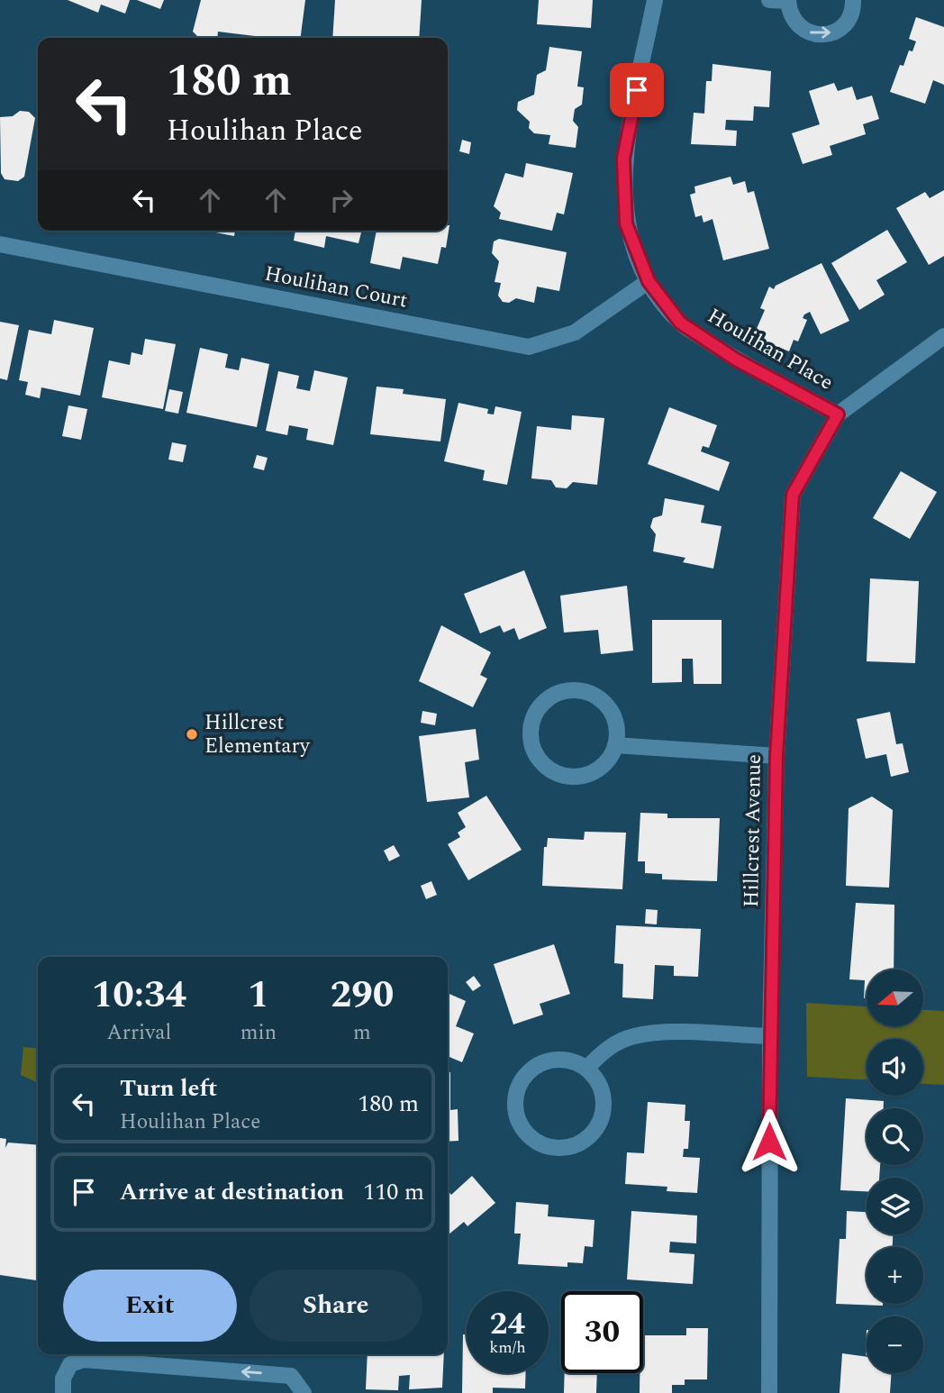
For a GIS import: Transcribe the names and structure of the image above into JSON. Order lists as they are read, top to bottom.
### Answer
{
  "streets": {
    "street": ["Houlihan Court", "Houlihan Place", "Hillcrest Avenue"]
  },
  "crossings": [
    ["Houlihan Court", "Houlihan Place"],
    ["Houlihan Place", "Hillcrest Avenue"]
  ],
  "places": ["Hillcrest Elementary"],
  "north": "left",
  "page": {
    "turn": ["180 m", "Houlihan Place"],
    "eta": [
      "10:34",
      "Arrival",
      "1",
      "min",
      "290",
      "m"
    ],
    "map_buttons": ["+", "−"],
    "list": [
      {
        "name": "Turn left",
        "note": "Houlihan Place",
        "value": "180 m"
      },
      {
        "name": "Arrive at destination",
        "value": "110 m"
      }
    ],
    "buttons": ["Exit", "Share"],
    "speed": "24 km/h",
    "limit": "30"
  }
}
